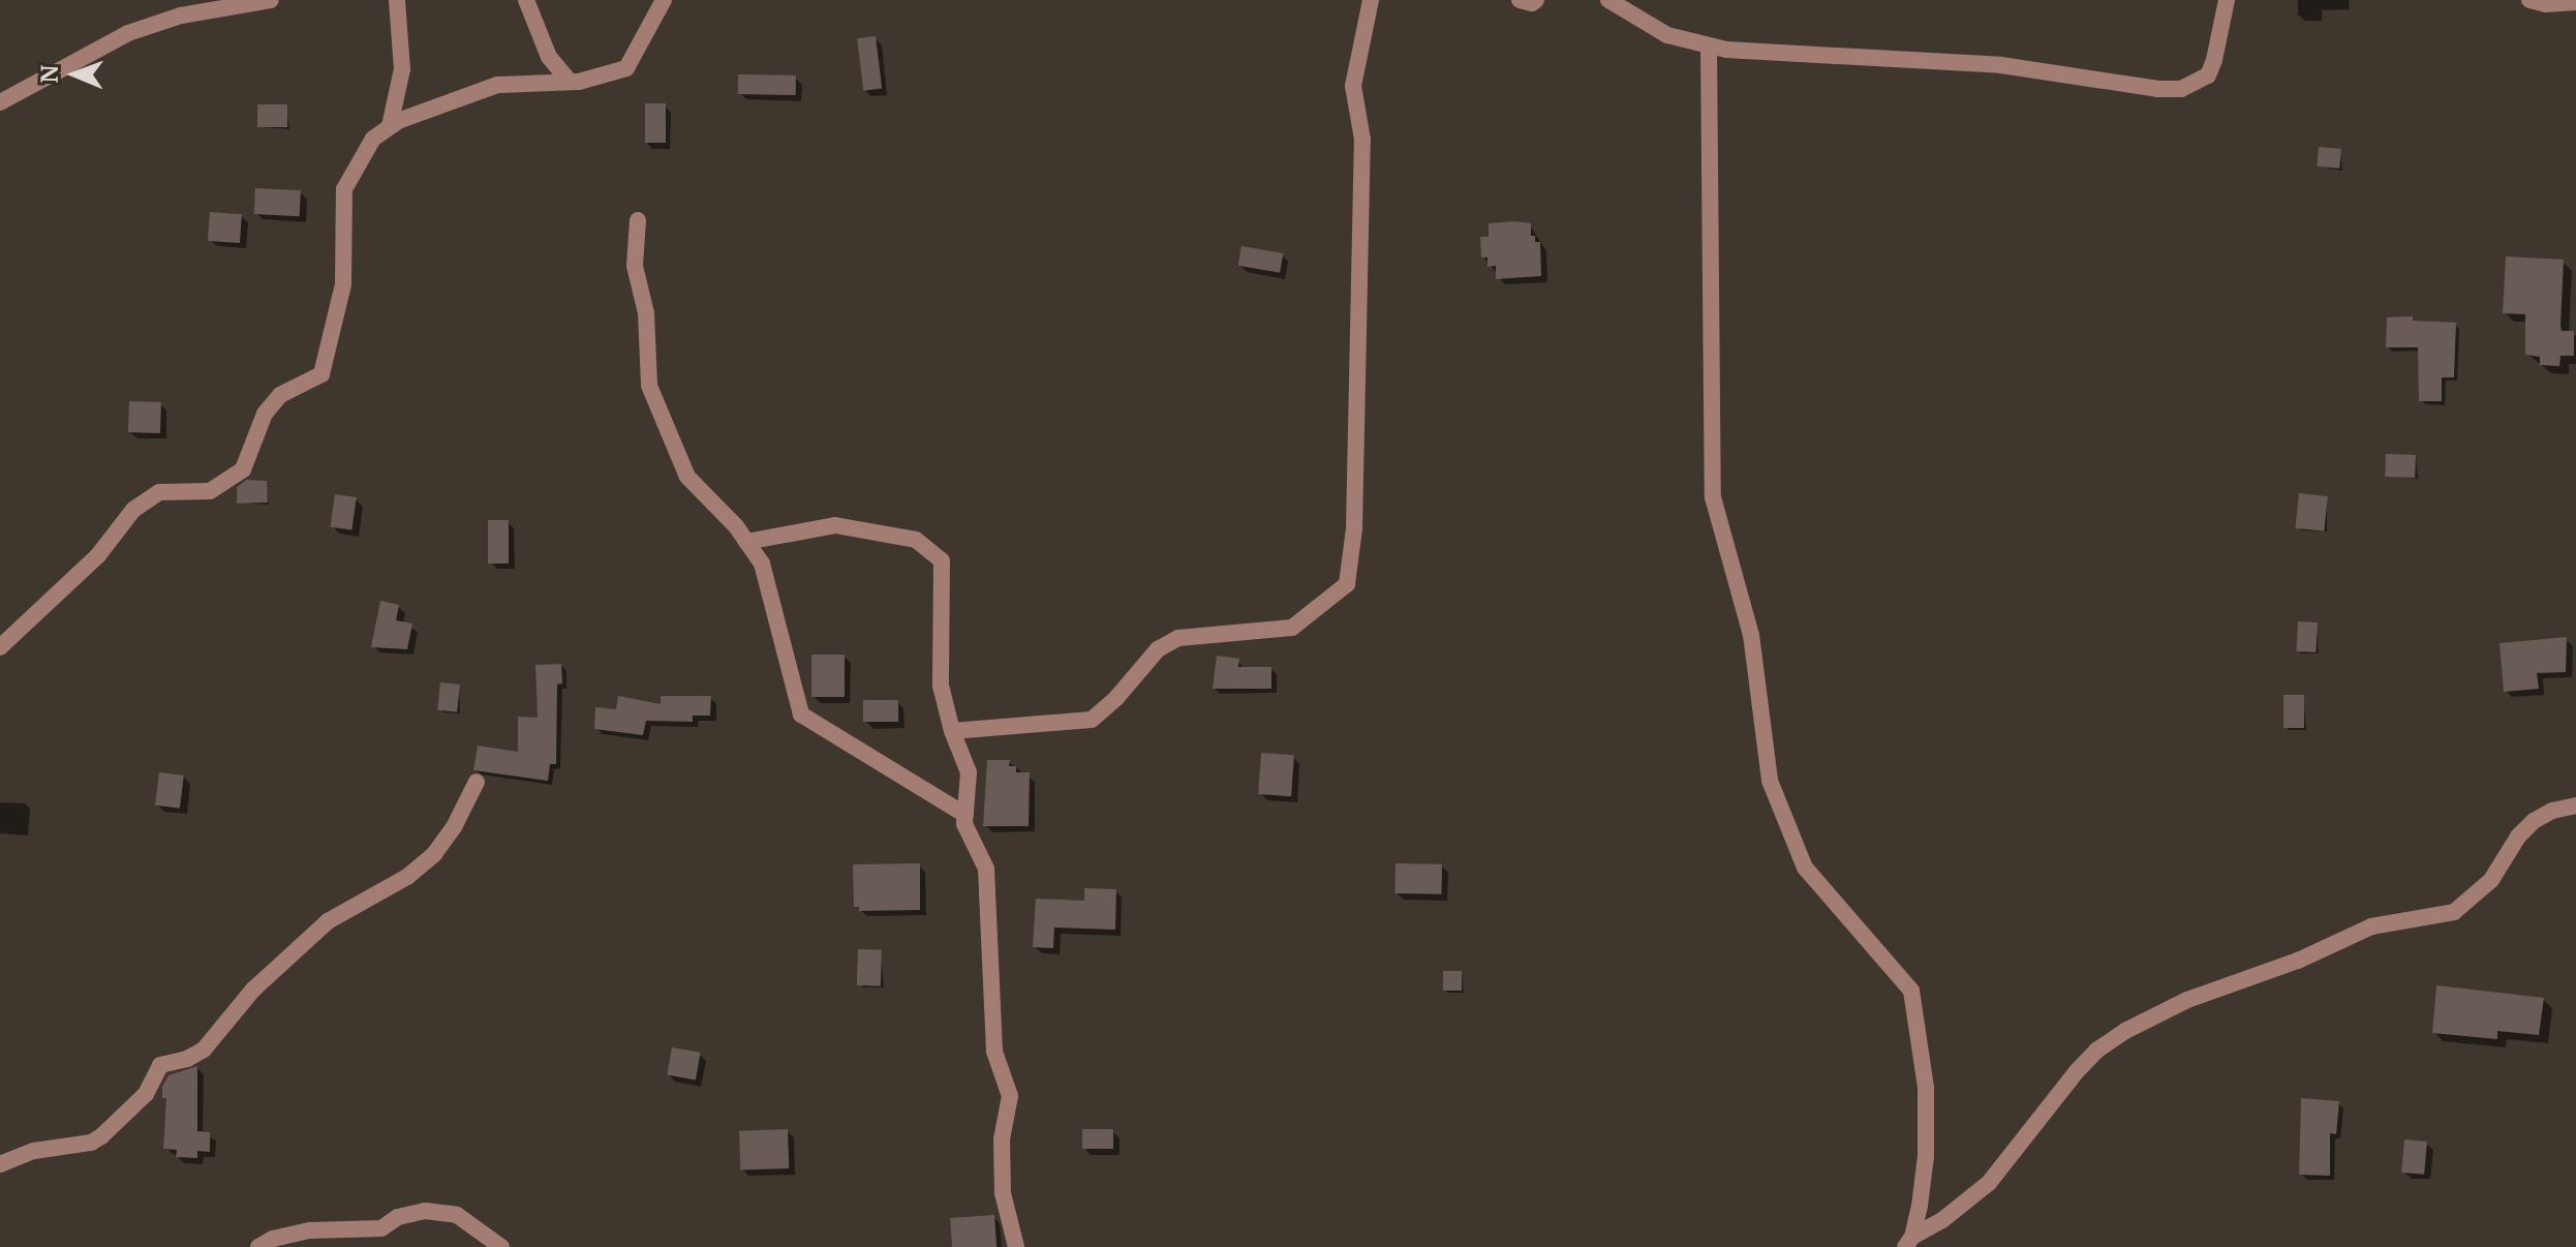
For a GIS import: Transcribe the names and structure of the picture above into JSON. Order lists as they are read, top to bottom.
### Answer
{
  "north": "left"
}
